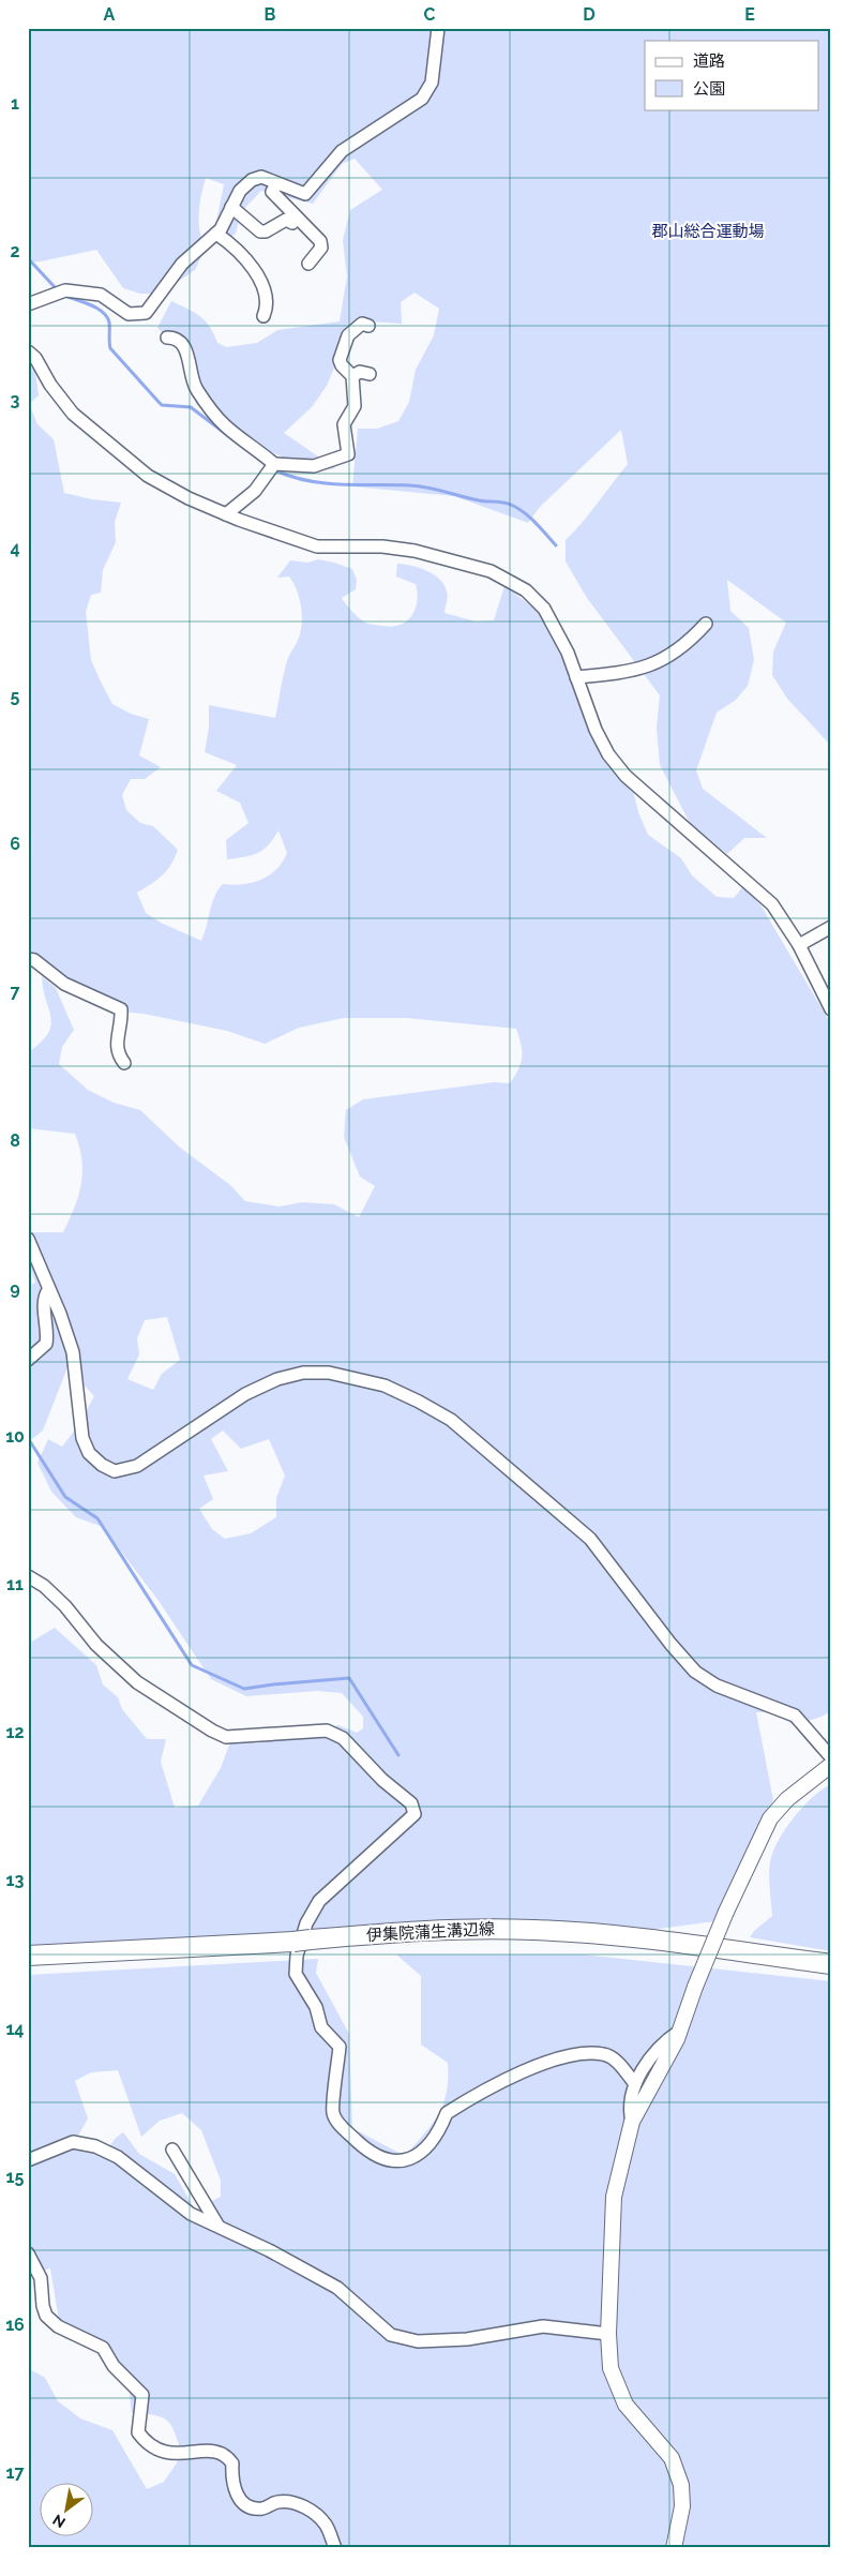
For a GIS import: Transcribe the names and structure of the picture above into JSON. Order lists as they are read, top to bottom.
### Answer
{
  "streets": {
    "main road": ["伊集院蒲生溝辺線"]
  },
  "parks": ["郡山総合運動場"],
  "legend": ["道路", "公園"],
  "north": "bottom left",
  "grid": {
    "columns": [
      "A",
      "B",
      "C",
      "D",
      "E"
    ],
    "rows": [
      "1",
      "2",
      "3",
      "4",
      "5",
      "6",
      "7",
      "8",
      "9",
      "10",
      "11",
      "12",
      "13",
      "14",
      "15",
      "16",
      "17"
    ]
  }
}
